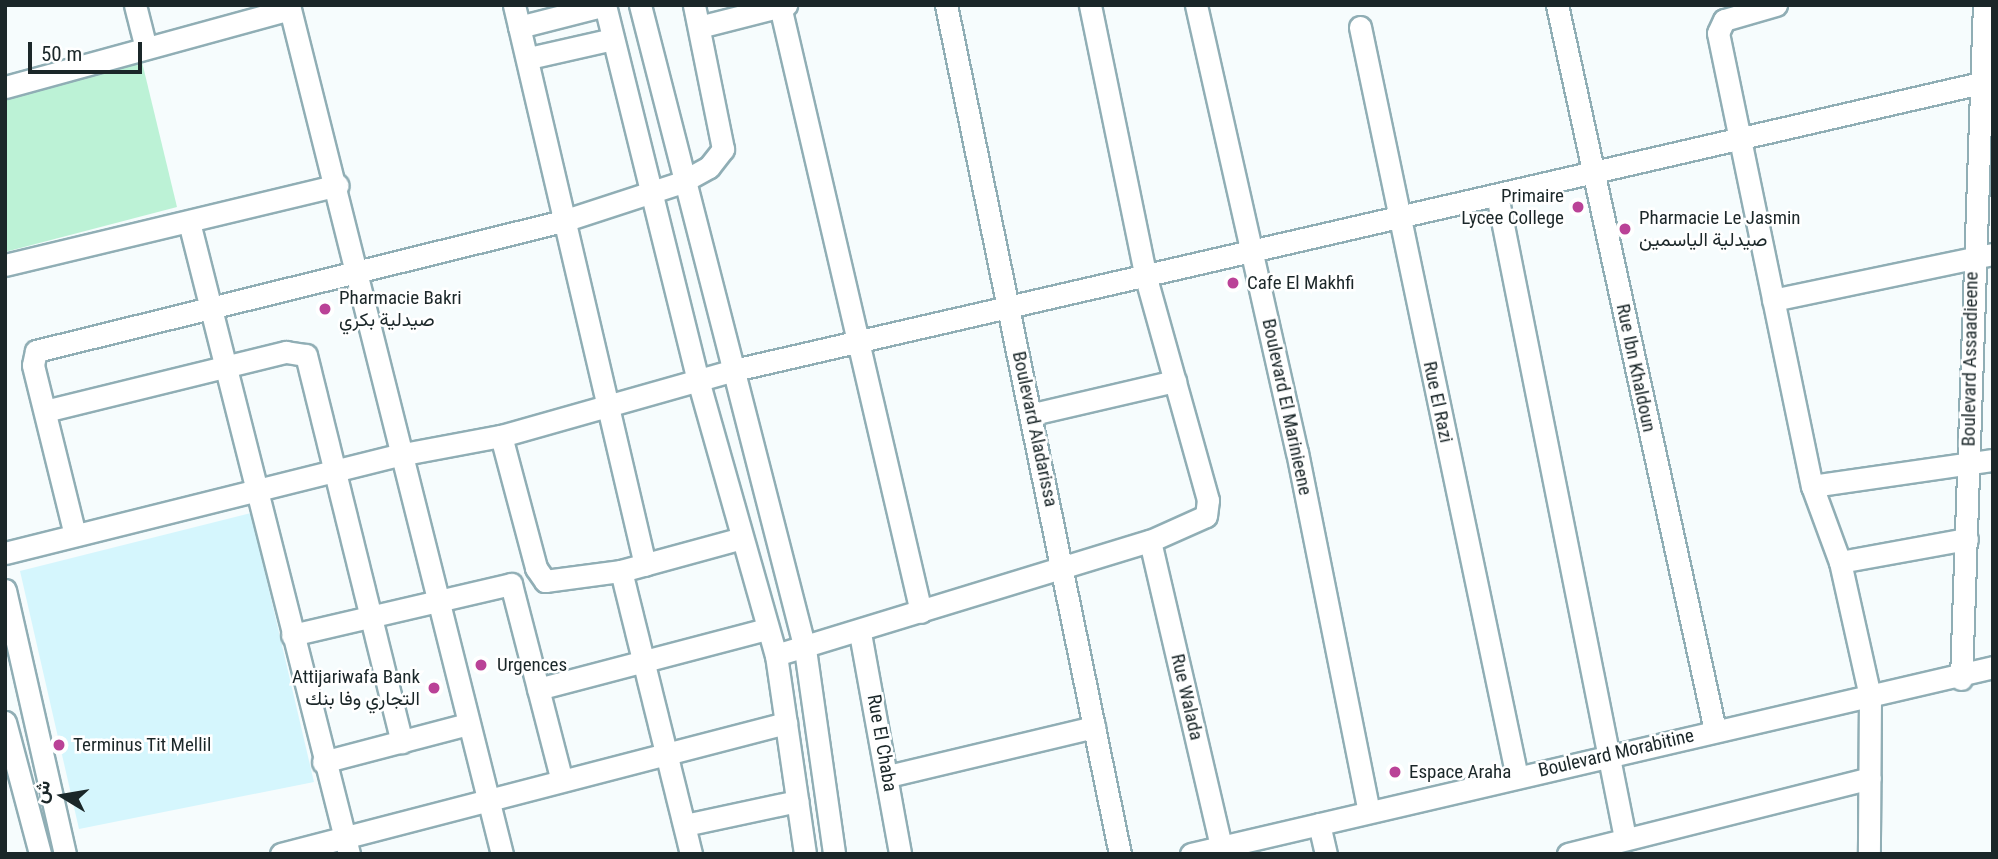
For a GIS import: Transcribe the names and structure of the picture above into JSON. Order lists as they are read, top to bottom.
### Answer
{
  "streets": {
    "street": [
      "Boulevard Assaadieene",
      "Rue Ibn Khaldoun",
      "Rue El Razi",
      "Boulevard El Marinieene",
      "Boulevard Aladarissa",
      "Rue Walada",
      "Rue El Chaba",
      "Boulevard Morabitine"
    ]
  },
  "crossings": [
    ["Boulevard Assaadieene", "Boulevard Morabitine"],
    ["Rue Ibn Khaldoun", "Boulevard Morabitine"],
    ["Rue El Razi", "Boulevard Morabitine"],
    ["Boulevard El Marinieene", "Boulevard Morabitine"],
    ["Rue Walada", "Boulevard Morabitine"]
  ],
  "places": [
    "Primaire Lycee College",
    "Pharmacie Le Jasmin صيدلية الياسمين",
    "Cafe El Makhfi",
    "Pharmacie Bakri صيدلية بكري",
    "Urgences",
    "Attijariwafa Bank التجاري وفا بنك",
    "Terminus Tit Mellil",
    "Espace Araha"
  ],
  "scale_bar": "50 m",
  "north": "left"
}
